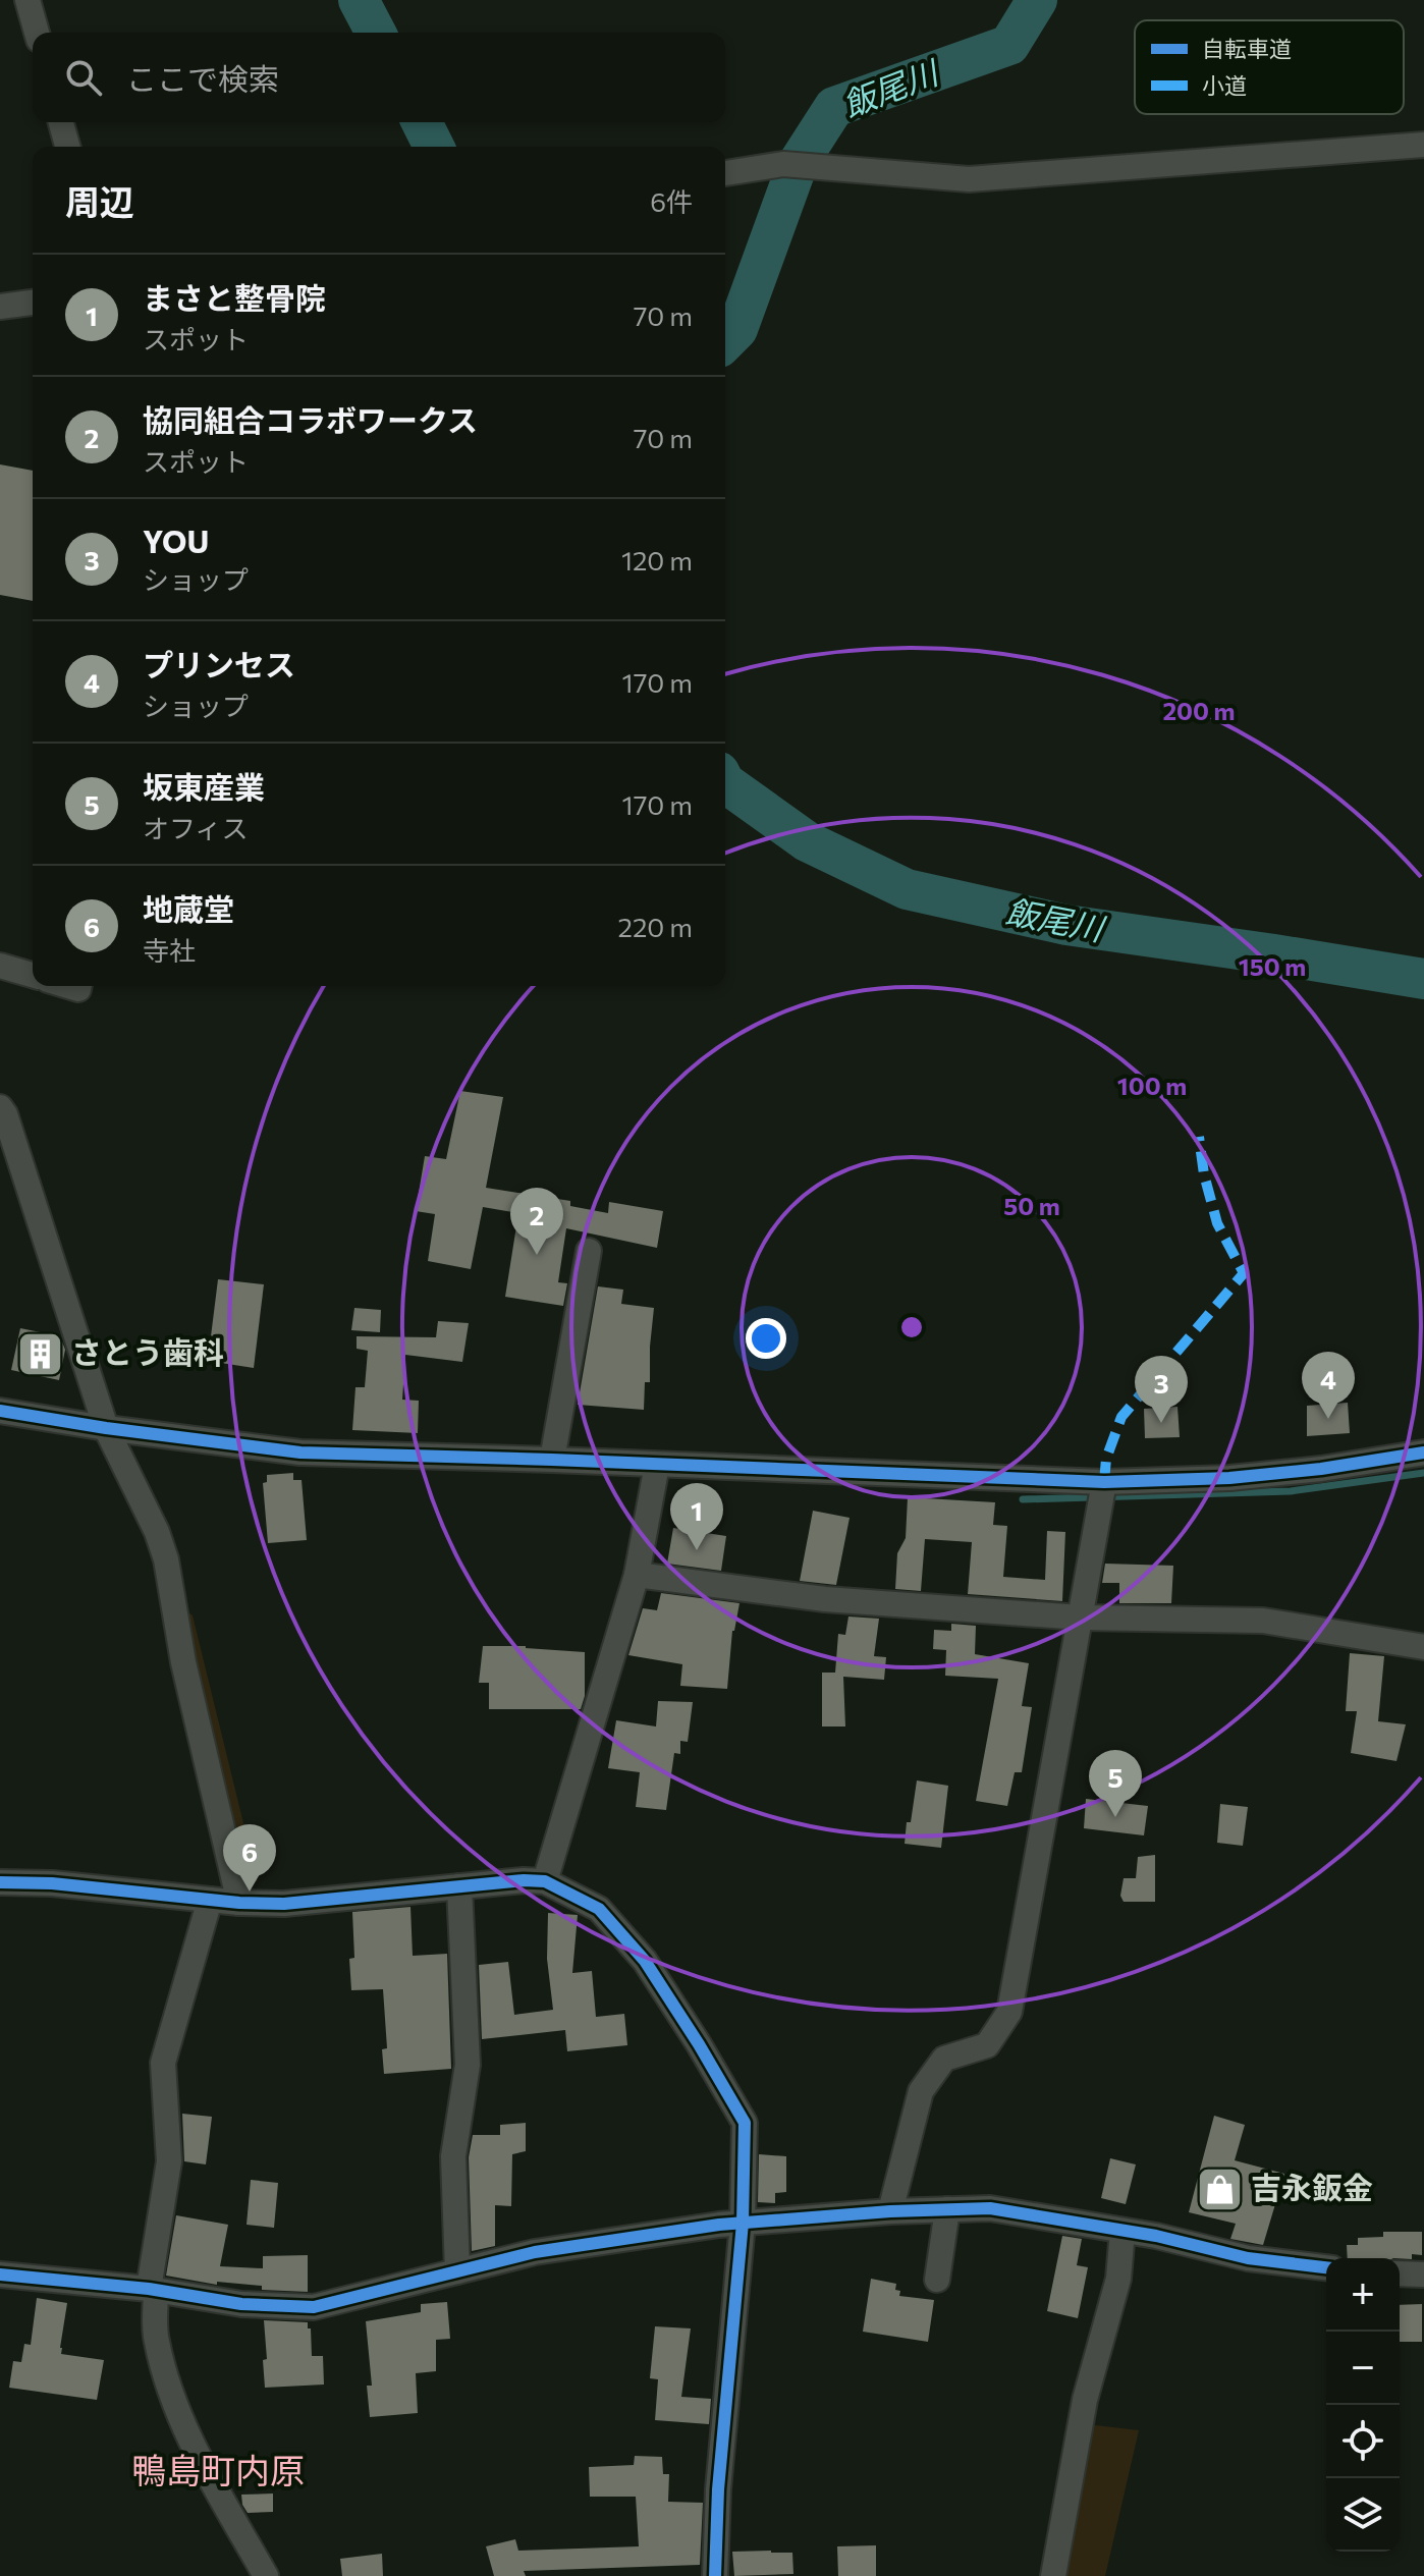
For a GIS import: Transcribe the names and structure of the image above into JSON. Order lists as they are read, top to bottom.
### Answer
{
  "districts": ["鴨島町内原"],
  "water": ["飯尾川"],
  "places": {
    "building": ["さとう歯科"],
    "shop": ["吉永鈑金"]
  },
  "legend": ["自転車道", "小道"],
  "page": {
    "search": "ここで検索",
    "heading": ["周辺", "6件"],
    "list": [
      {
        "mark": "1",
        "name": "まさと整骨院",
        "note": "スポット",
        "value": "70 m"
      },
      {
        "mark": "2",
        "name": "協同組合コラボワークス",
        "note": "スポット",
        "value": "70 m"
      },
      {
        "mark": "3",
        "name": "YOU",
        "note": "ショップ",
        "value": "120 m"
      },
      {
        "mark": "4",
        "name": "プリンセス",
        "note": "ショップ",
        "value": "170 m"
      },
      {
        "mark": "5",
        "name": "坂東産業",
        "note": "オフィス",
        "value": "170 m"
      },
      {
        "mark": "6",
        "name": "地蔵堂",
        "note": "寺社",
        "value": "220 m"
      }
    ],
    "pins": [
      "2",
      "4",
      "3",
      "1",
      "5",
      "6"
    ],
    "map_buttons": ["+", "−"]
  },
  "rings": [
    "200 m",
    "150 m",
    "100 m",
    "50 m"
  ]
}
